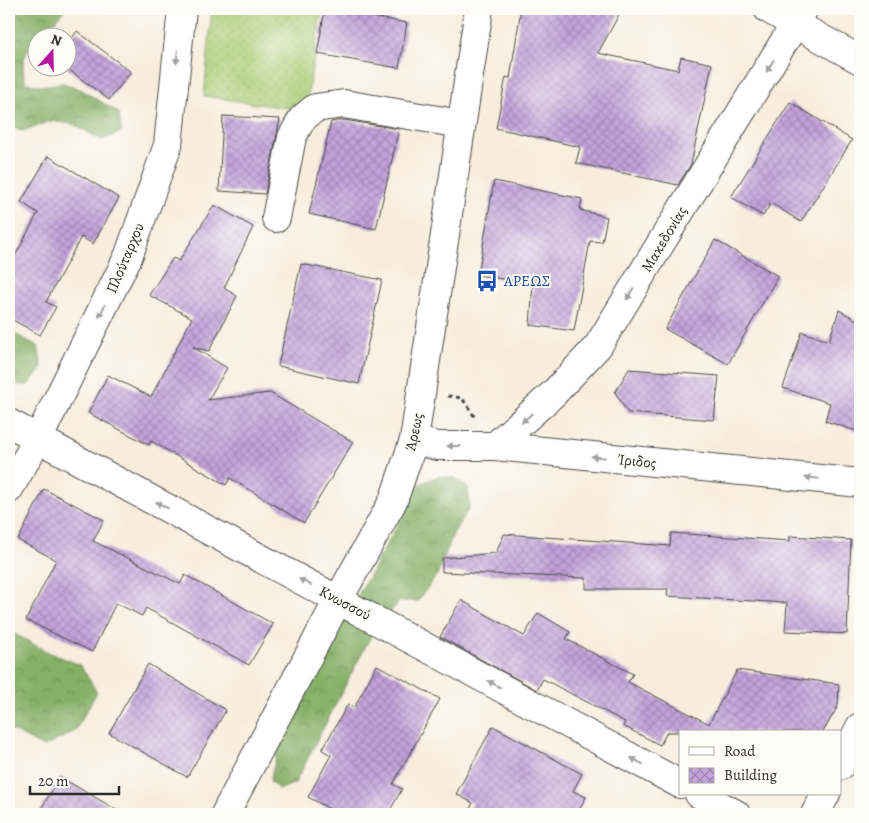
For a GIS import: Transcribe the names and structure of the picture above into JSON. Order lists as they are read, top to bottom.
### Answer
{
  "streets": {
    "street": [
      "Μακεδονίας",
      "Πλούταρχου",
      "Άρεως",
      "Ίριδος",
      "Κνωσσού"
    ]
  },
  "crossings": [
    ["Μακεδονίας", "Ίριδος"],
    ["Πλούταρχου", "Κνωσσού"],
    ["Άρεως", "Ίριδος"],
    ["Άρεως", "Κνωσσού"]
  ],
  "one_way": [
    "Μακεδονίας",
    "Πλούταρχου",
    "Ίριδος",
    "Κνωσσού"
  ],
  "places": {
    "bus stop": ["ΑΡΕΩΣ"]
  },
  "legend": ["Road", "Building"],
  "scale_bar": "20 m",
  "north": "top"
}
